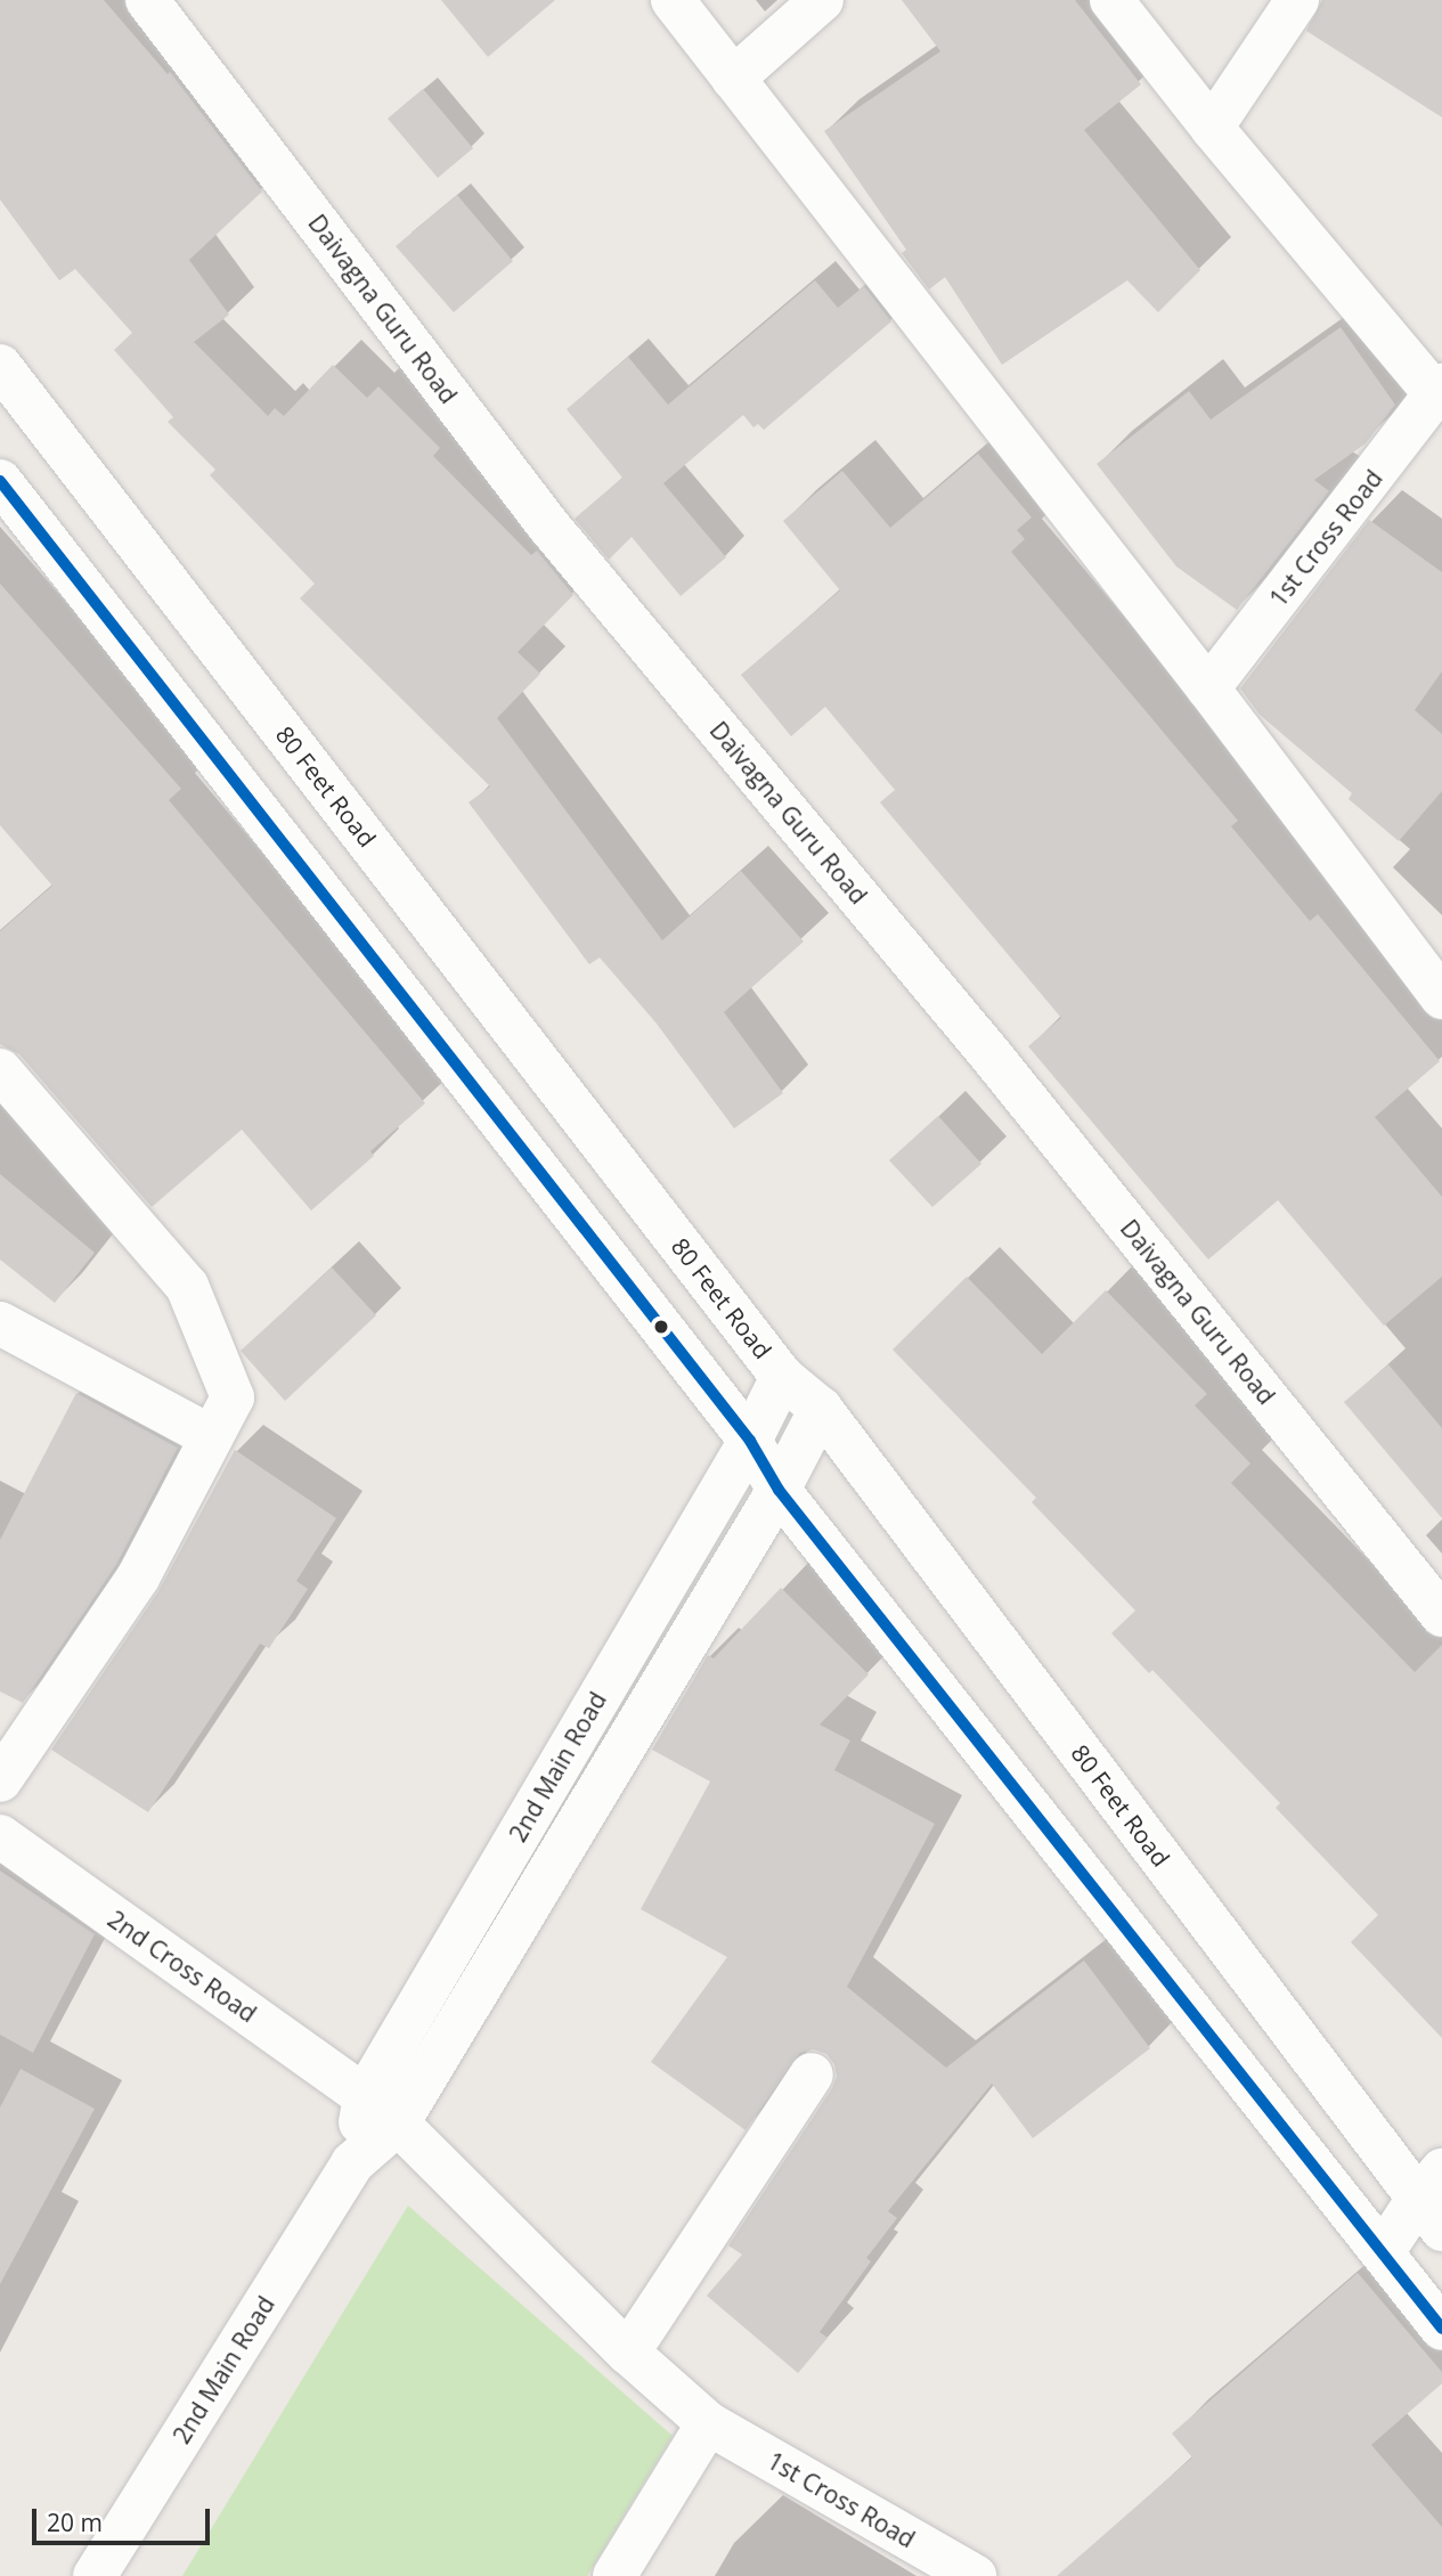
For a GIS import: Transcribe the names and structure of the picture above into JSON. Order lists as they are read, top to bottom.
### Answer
{
  "streets": {
    "street": [
      "Daivagna Guru Road",
      "1st Cross Road",
      "80 Feet Road",
      "2nd Main Road",
      "2nd Cross Road"
    ]
  },
  "crossings": [
    ["1st Cross Road", "2nd Cross Road"],
    ["80 Feet Road", "2nd Main Road"],
    ["2nd Main Road", "2nd Cross Road"]
  ],
  "scale_bar": "20 m"
}
